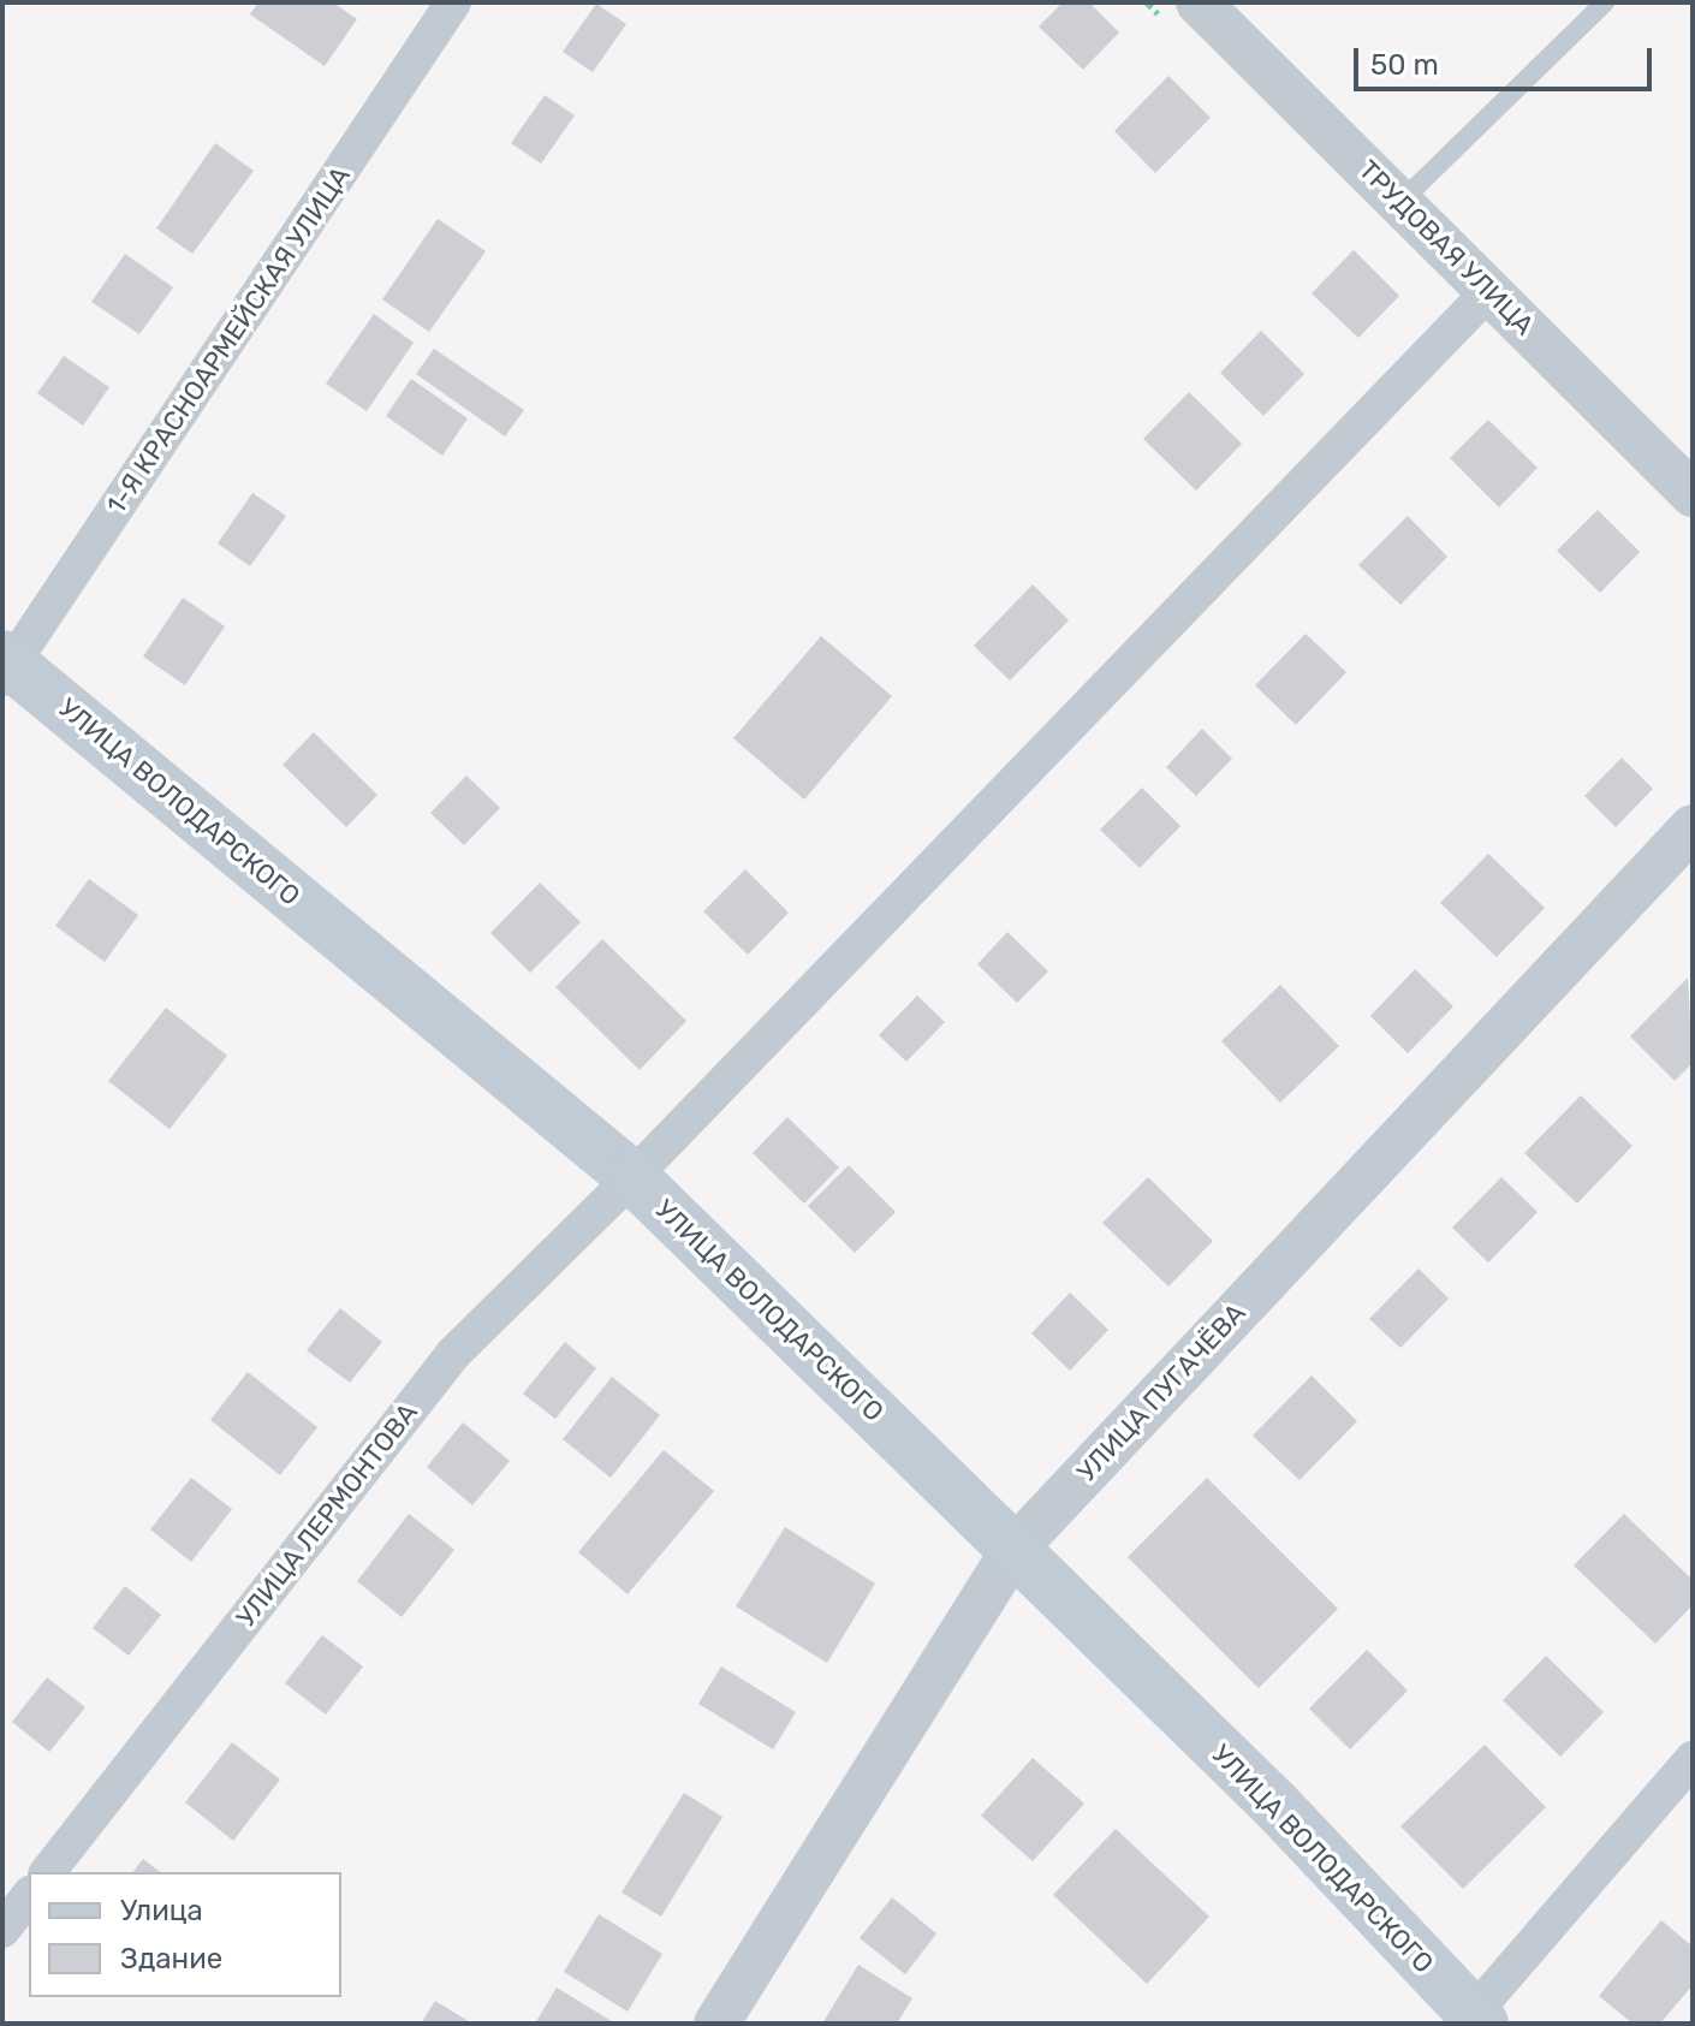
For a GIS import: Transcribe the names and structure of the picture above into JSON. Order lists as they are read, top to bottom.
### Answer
{
  "streets": {
    "main road": ["УЛИЦА ВОЛОДАРСКОГО"],
    "street": [
      "ТРУДОВАЯ УЛИЦА",
      "1-Я КРАСНОАРМЕЙСКАЯ УЛИЦА",
      "УЛИЦА ПУГАЧЁВА",
      "УЛИЦА ЛЕРМОНТОВА"
    ]
  },
  "crossings": [
    ["ТРУДОВАЯ УЛИЦА", "УЛИЦА ЛЕРМОНТОВА"],
    ["1-Я КРАСНОАРМЕЙСКАЯ УЛИЦА", "УЛИЦА ВОЛОДАРСКОГО"],
    ["УЛИЦА ВОЛОДАРСКОГО", "УЛИЦА ПУГАЧЁВА"],
    ["УЛИЦА ВОЛОДАРСКОГО", "УЛИЦА ЛЕРМОНТОВА"]
  ],
  "legend": ["Улица", "Здание"],
  "scale_bar": "50 m"
}
